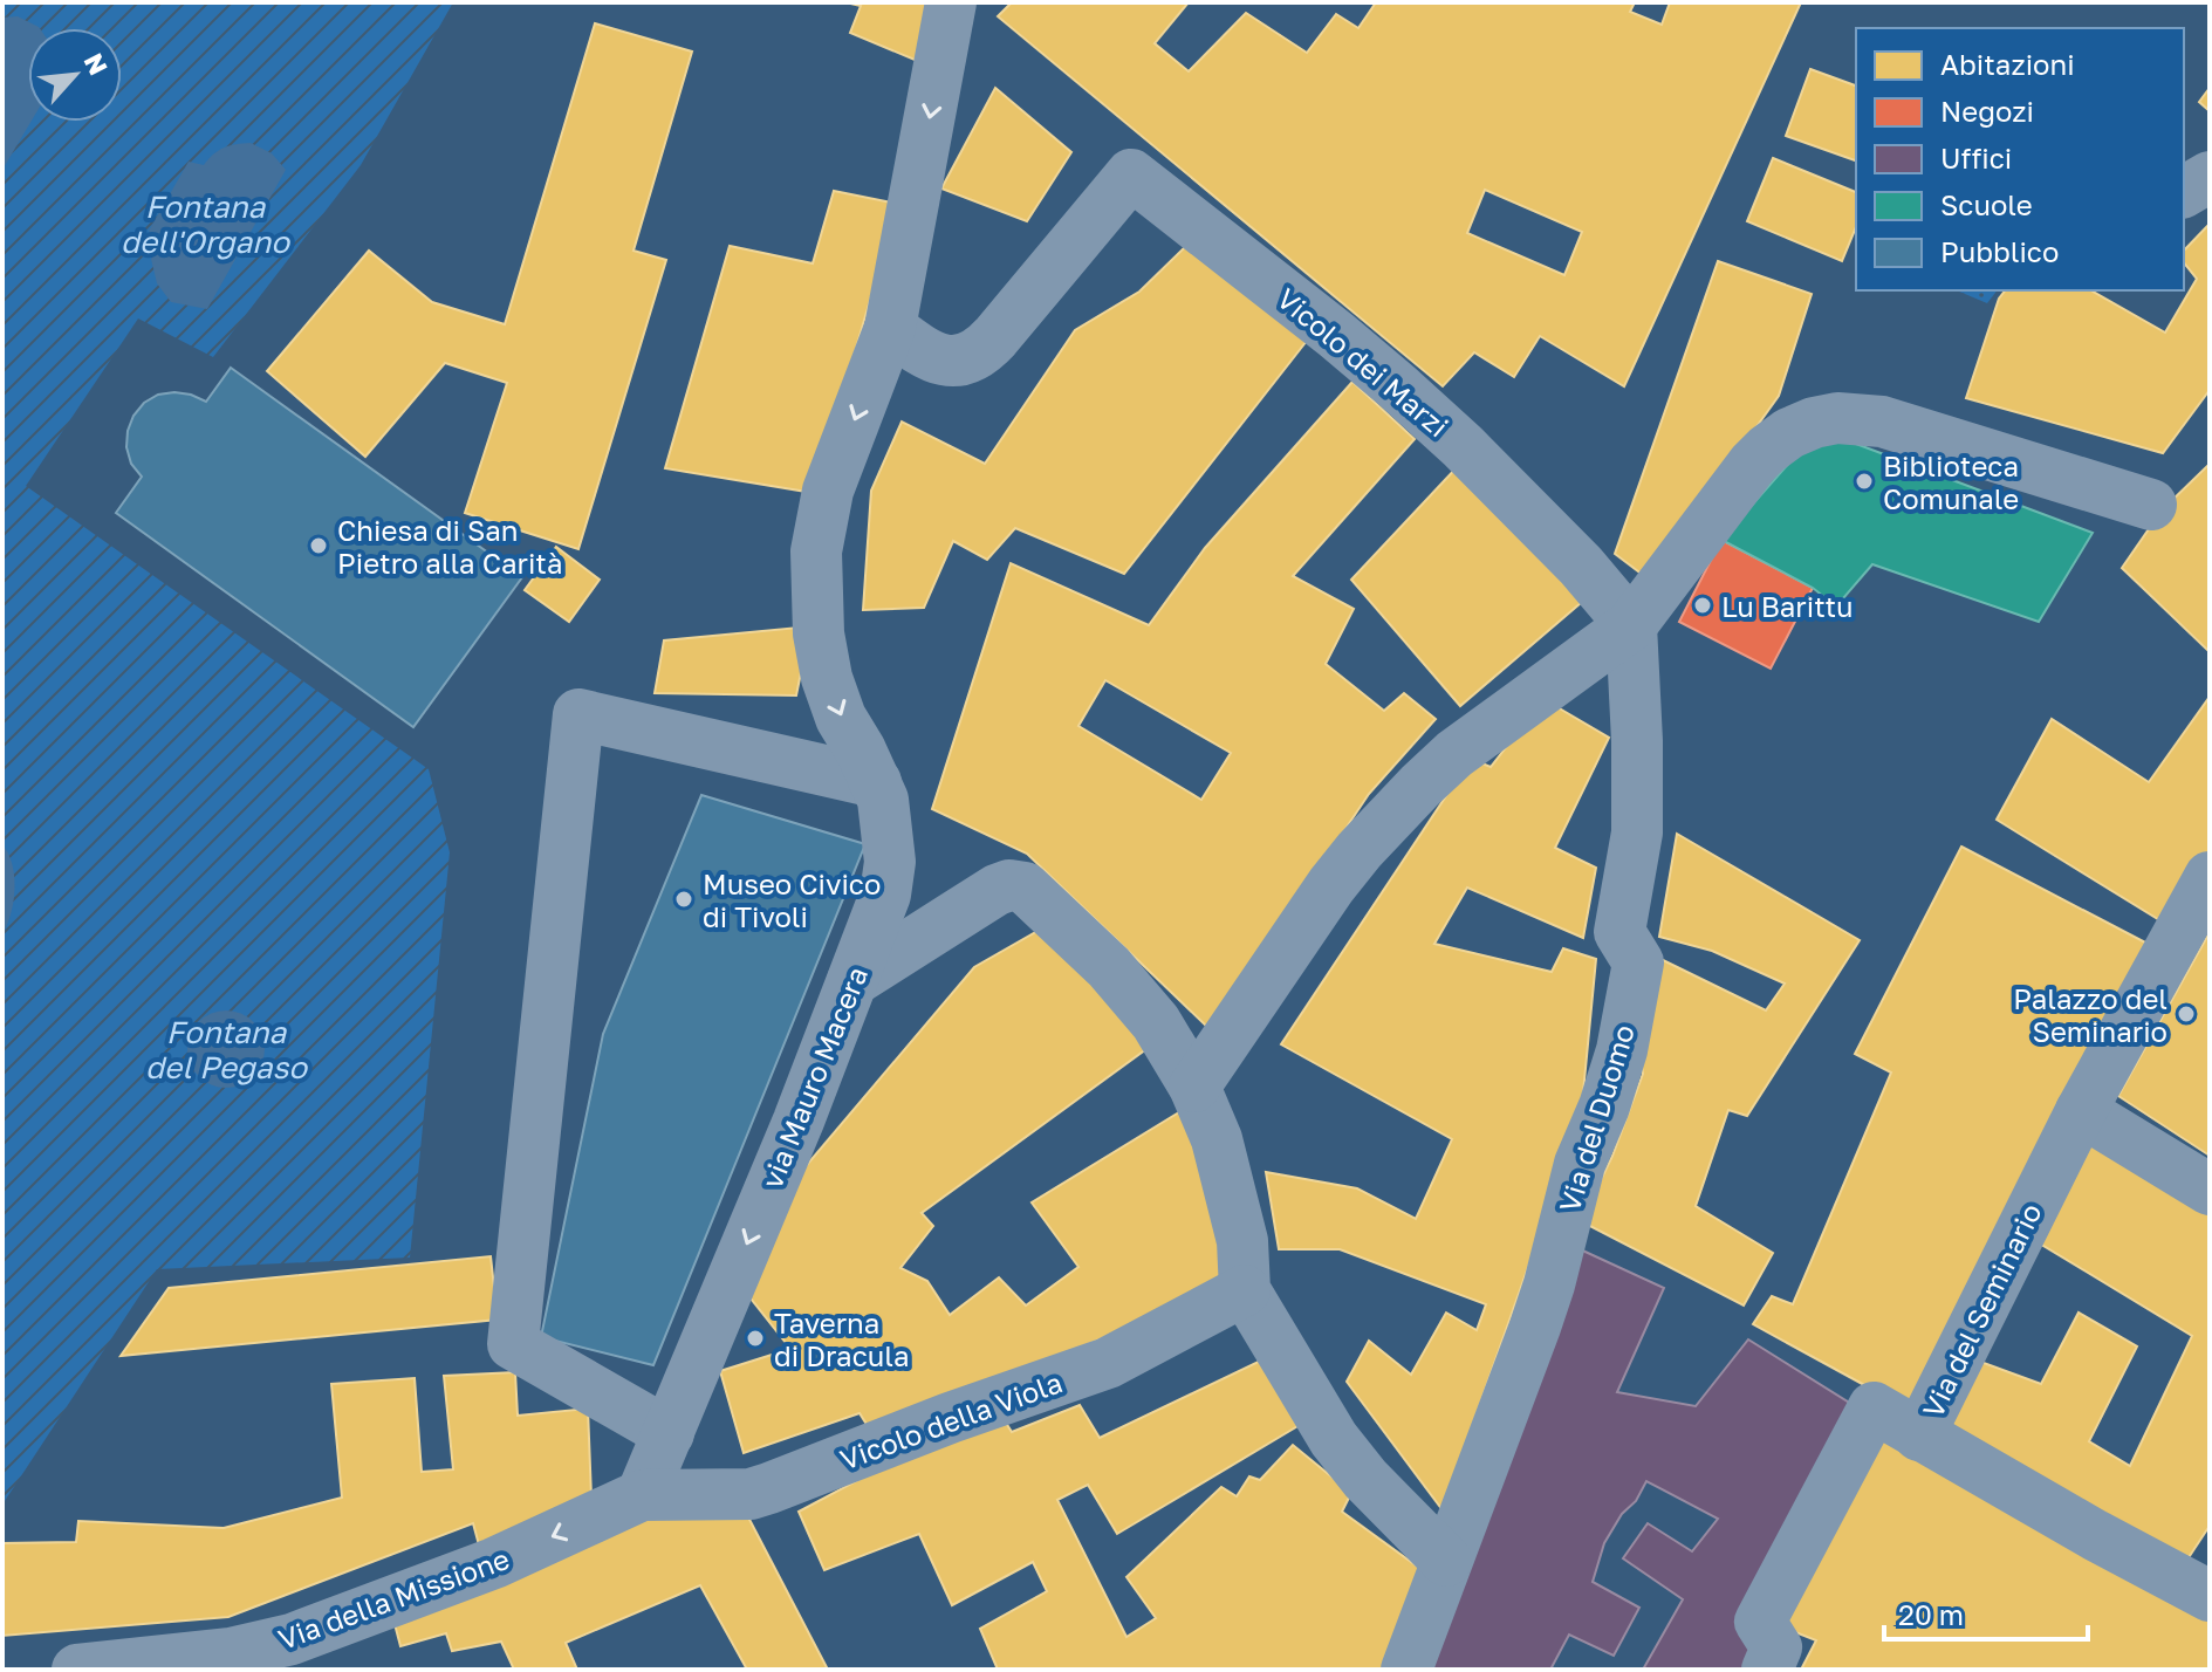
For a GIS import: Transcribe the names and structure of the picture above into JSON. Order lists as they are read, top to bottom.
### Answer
{
  "streets": {
    "street": [
      "Vicolo dei Marzi",
      "via Mauro Macera",
      "Via del Duomo",
      "Via del Seminario",
      "Vicolo della Viola",
      "Via della Missione"
    ]
  },
  "crossings": [
    ["Vicolo dei Marzi", "via Mauro Macera"],
    ["Vicolo dei Marzi", "Via del Duomo"],
    ["via Mauro Macera", "Vicolo della Viola"],
    ["via Mauro Macera", "Via della Missione"],
    ["Vicolo della Viola", "Via della Missione"]
  ],
  "one_way": ["via Mauro Macera", "Via della Missione"],
  "water": ["Fontana dell'Organo", "Fontana del Pegaso"],
  "places": [
    "Biblioteca Comunale",
    "Chiesa di San Pietro alla Carità",
    "Lu Barittu",
    "Museo Civico di Tivoli",
    "Palazzo del Seminario",
    "Taverna di Dracula"
  ],
  "legend": [
    "Abitazioni",
    "Negozi",
    "Uffici",
    "Scuole",
    "Pubblico"
  ],
  "scale_bar": "20 m",
  "north": "top right"
}
